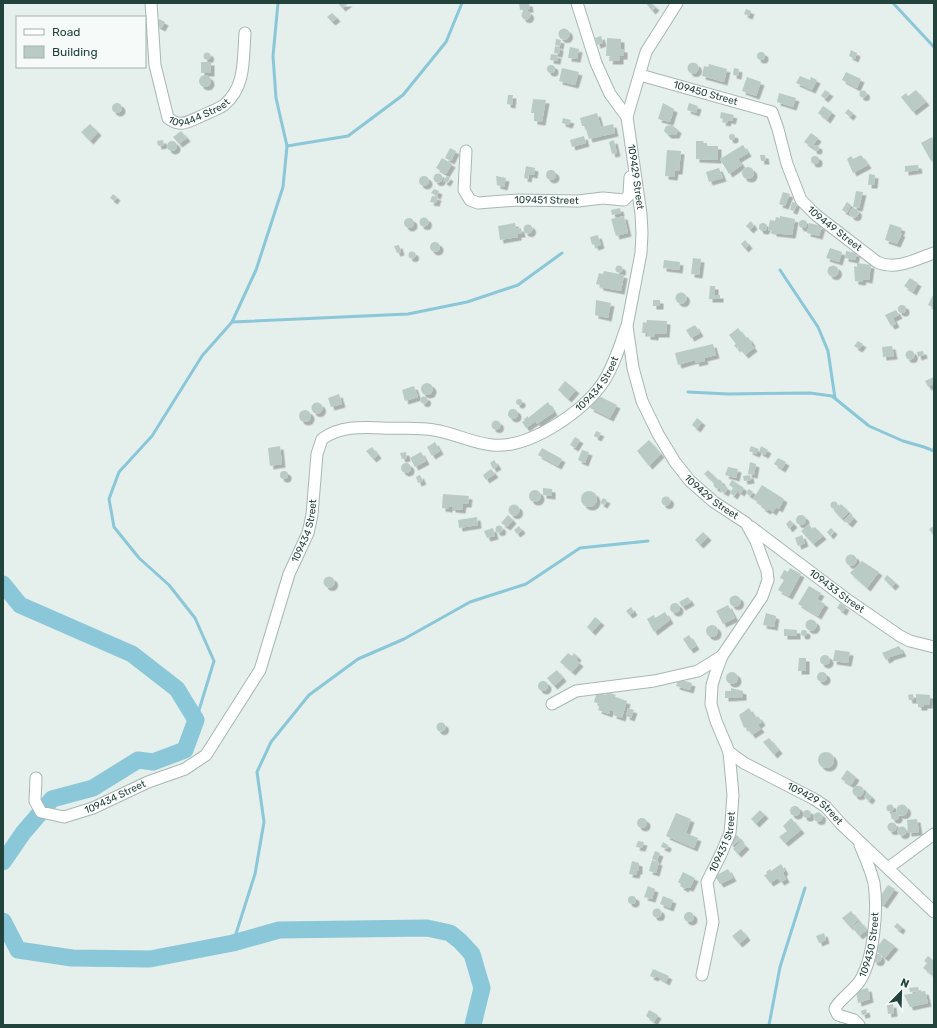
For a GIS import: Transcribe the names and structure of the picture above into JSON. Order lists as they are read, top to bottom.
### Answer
{
  "streets": {
    "street": [
      "109450 Street",
      "109444 Street",
      "109429 Street",
      "109451 Street",
      "109449 Street",
      "109434 Street",
      "109433 Street",
      "109431 Street",
      "109430 Street"
    ]
  },
  "crossings": [
    ["109450 Street", "109449 Street"],
    ["109429 Street", "109451 Street"],
    ["109429 Street", "109434 Street"],
    ["109429 Street", "109433 Street"],
    ["109429 Street", "109431 Street"],
    ["109429 Street", "109430 Street"]
  ],
  "legend": ["Road", "Building"],
  "north": "top right"
}
